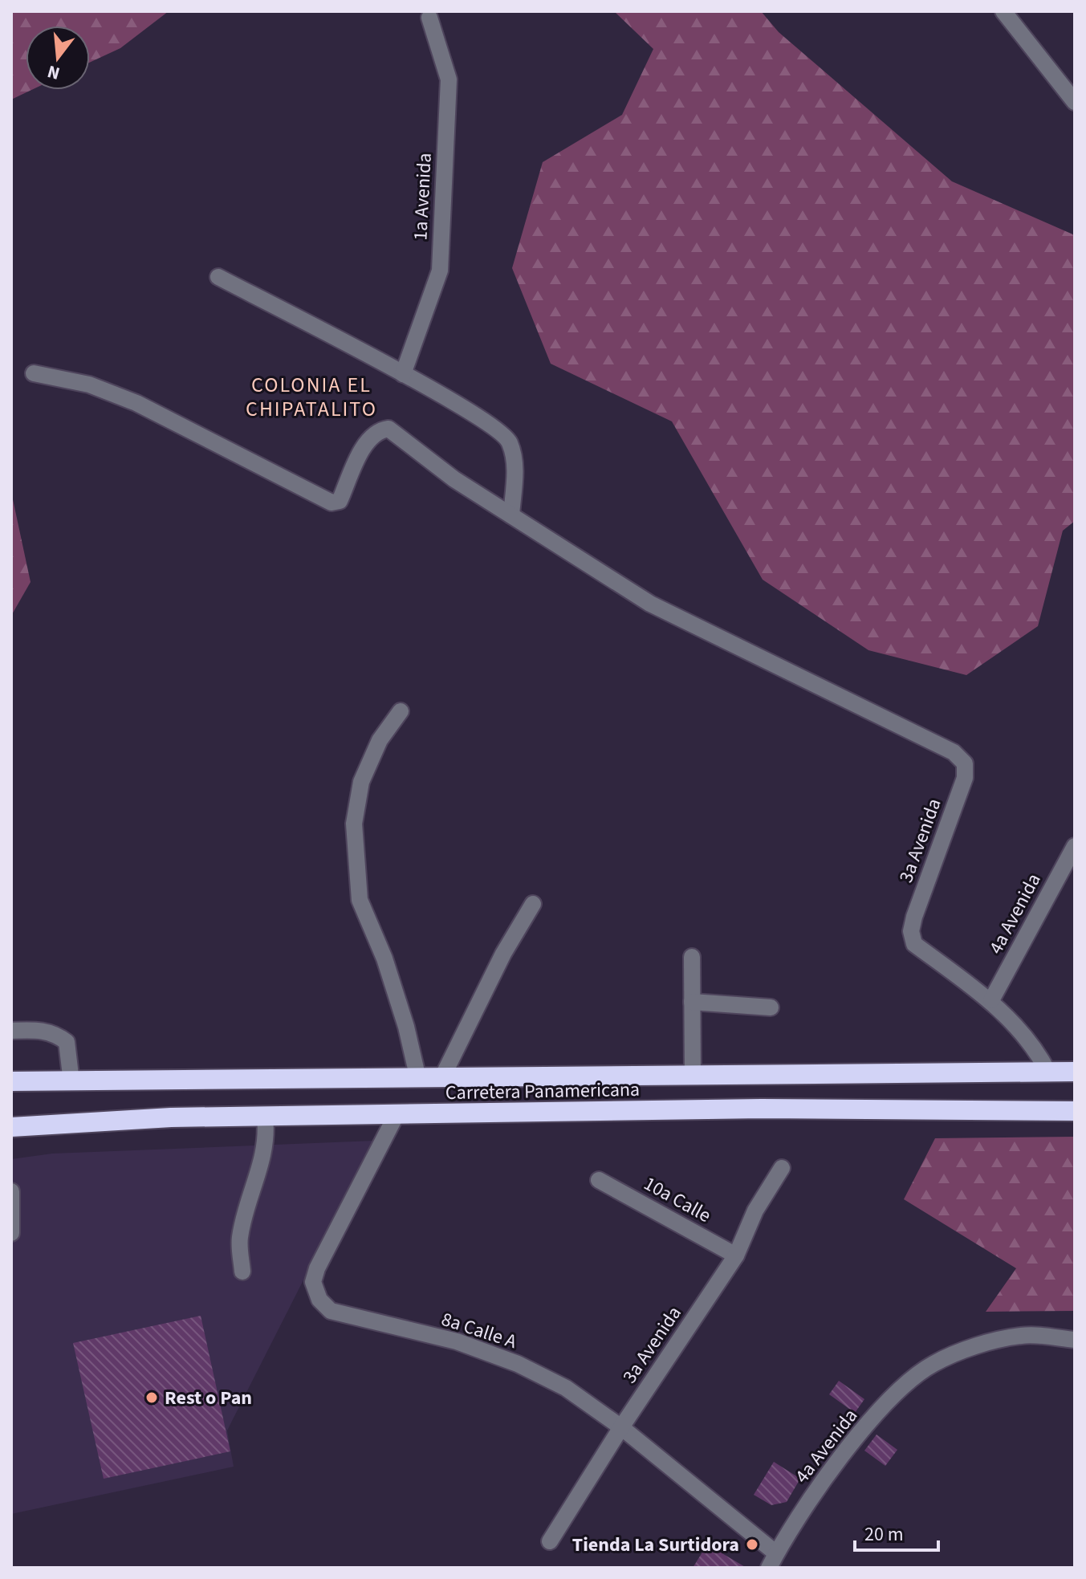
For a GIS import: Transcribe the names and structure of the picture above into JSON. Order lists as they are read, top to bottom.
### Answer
{
  "streets": {
    "highway": ["Carretera Panamericana"],
    "street": [
      "1a Avenida",
      "3a Avenida",
      "4a Avenida",
      "10a Calle",
      "8a Calle A"
    ]
  },
  "crossings": [
    ["3a Avenida", "4a Avenida"],
    ["3a Avenida", "10a Calle"],
    ["3a Avenida", "8a Calle A"],
    ["4a Avenida", "8a Calle A"],
    ["Carretera Panamericana", "8a Calle A"]
  ],
  "districts": ["COLONIA EL CHIPATALITO"],
  "places": ["Rest o Pan", "Tienda La Surtidora"],
  "scale_bar": "20 m",
  "north": "bottom"
}
